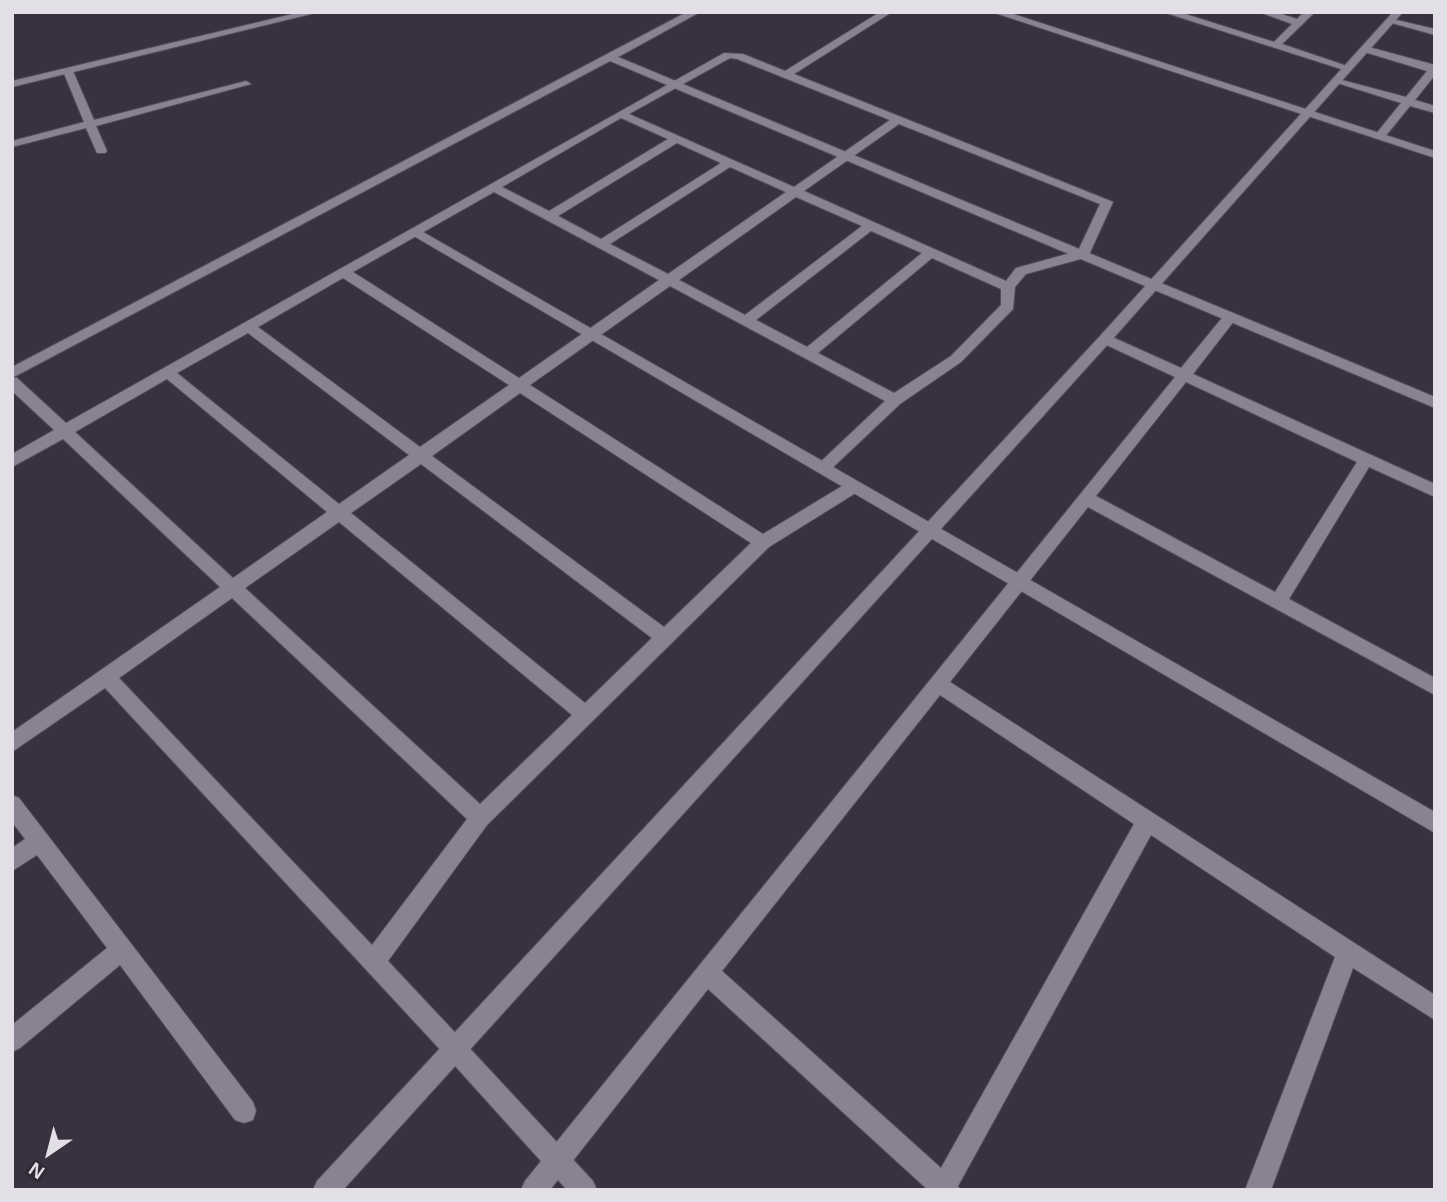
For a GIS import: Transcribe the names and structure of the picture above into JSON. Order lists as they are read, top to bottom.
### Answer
{
  "north": "bottom left"
}
